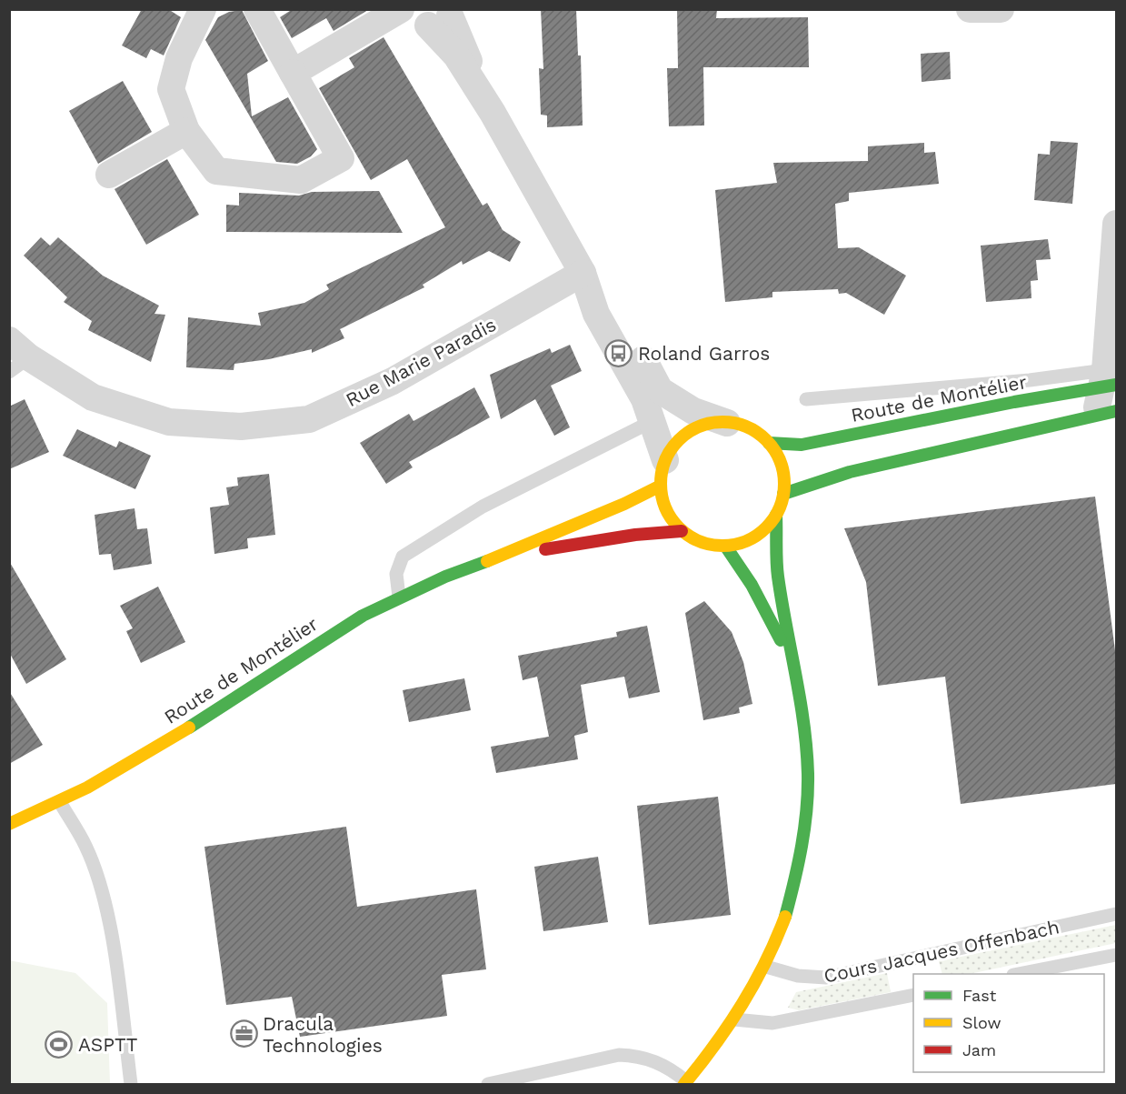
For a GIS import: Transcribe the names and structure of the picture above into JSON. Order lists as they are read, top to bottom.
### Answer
{
  "streets": {
    "main road": ["Route de Montélier"],
    "street": ["Rue Marie Paradis"],
    "lane": ["Cours Jacques Offenbach"]
  },
  "places": {
    "bus stop": ["Roland Garros"],
    "office": ["Dracula Technologies"],
    "sports": ["ASPTT"]
  },
  "legend": ["Fast", "Slow", "Jam"]
}
